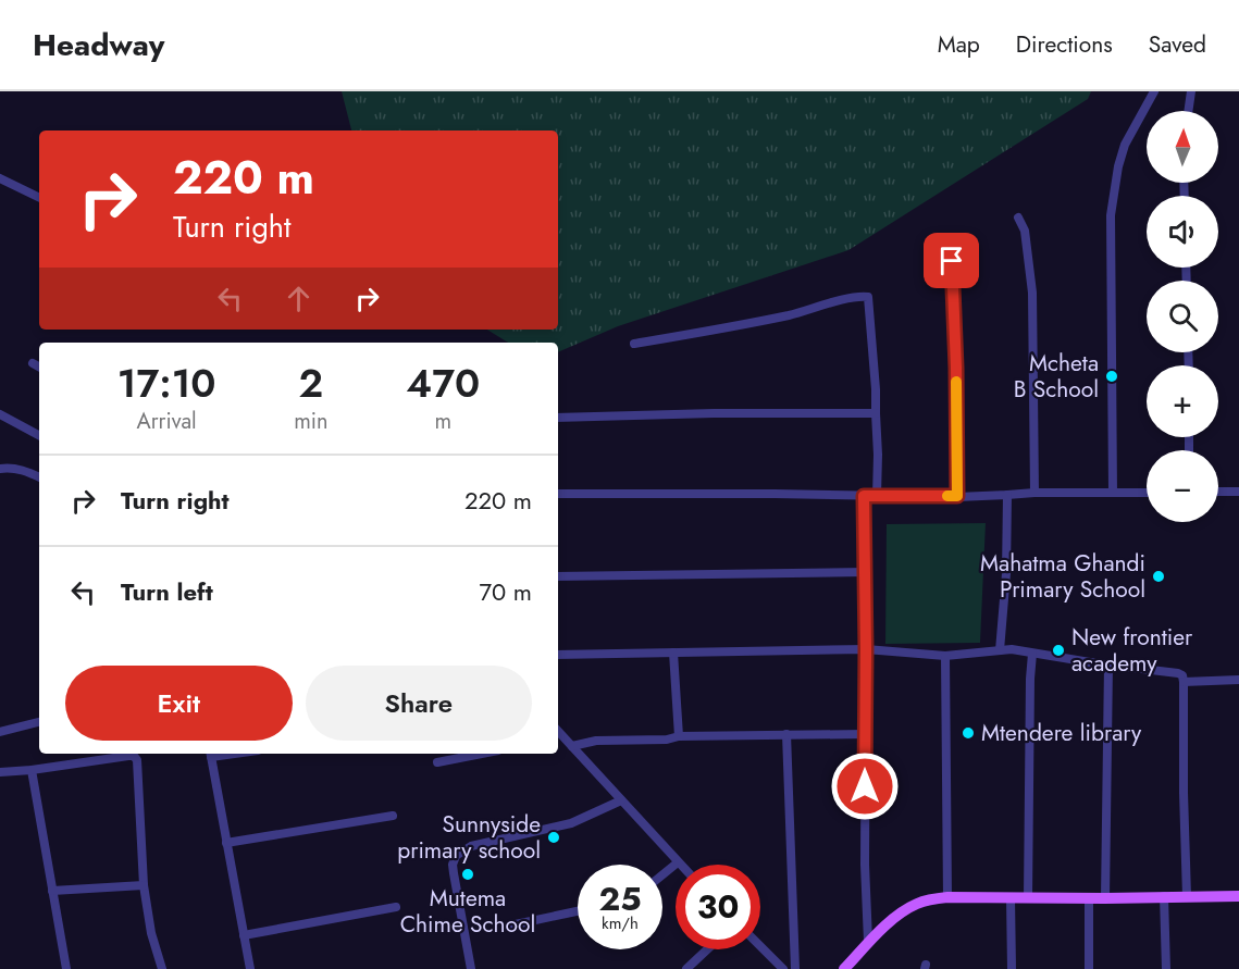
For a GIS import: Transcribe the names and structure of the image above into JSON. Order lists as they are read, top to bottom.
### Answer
{
  "places": [
    "Mcheta B School",
    "Mahatma Ghandi Primary School",
    "New frontier academy",
    "Mtendere library",
    "Sunnyside primary school",
    "Mutema Chime School"
  ],
  "north": "top",
  "page": {
    "header": "Headway",
    "nav": ["Map", "Directions", "Saved"],
    "map_buttons": ["+", "−"],
    "turn": ["220 m", "Turn right"],
    "eta": [
      "17:10",
      "Arrival",
      "2",
      "min",
      "470",
      "m"
    ],
    "list": [
      {
        "name": "Turn right",
        "value": "220 m"
      },
      {
        "name": "Turn left",
        "value": "70 m"
      }
    ],
    "buttons": ["Exit", "Share"],
    "speed": "25 km/h",
    "limit": "30"
  }
}
